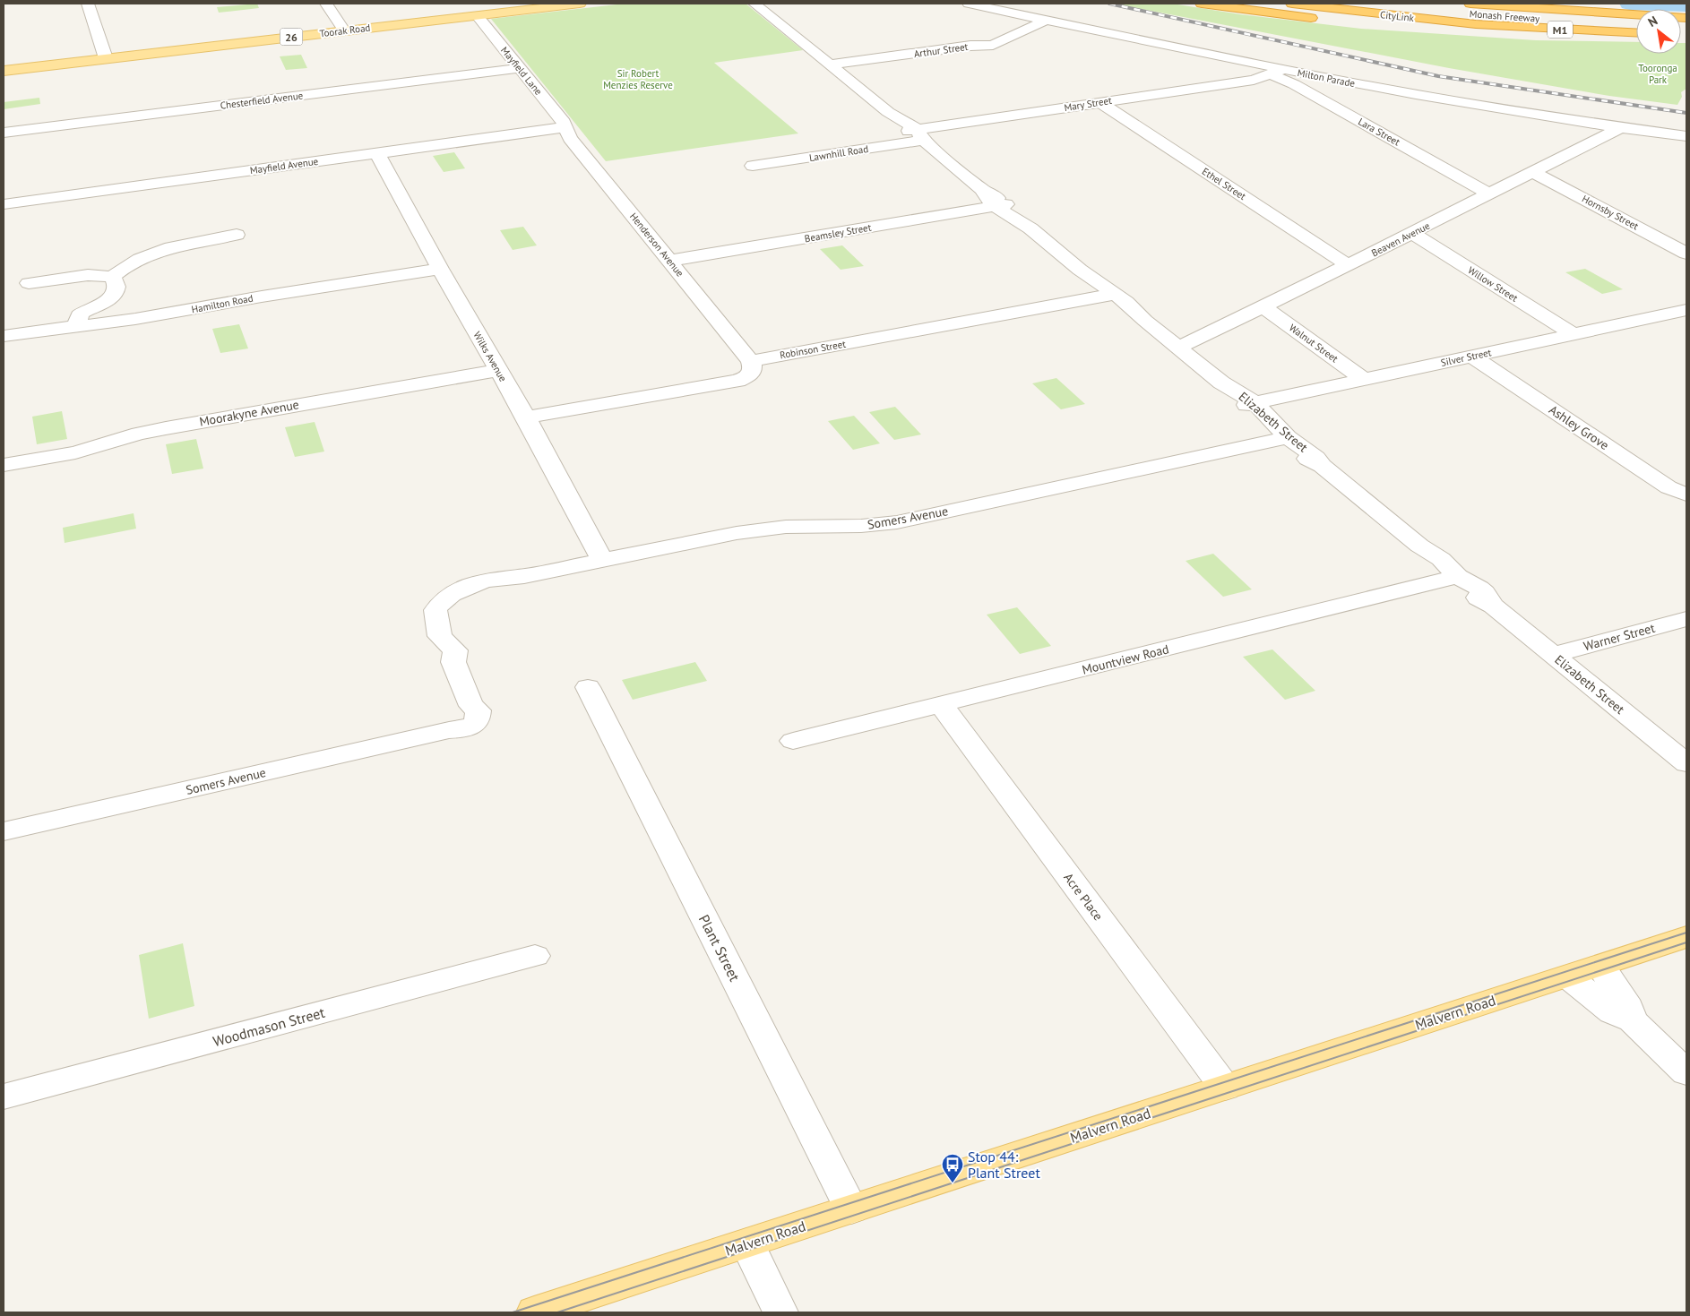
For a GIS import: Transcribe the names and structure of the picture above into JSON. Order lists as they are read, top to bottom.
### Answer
{
  "streets": {
    "highway": ["CityLink", "Monash Freeway", "M1"],
    "main road": ["Toorak Road", "26", "Malvern Road"],
    "street": [
      "Arthur Street",
      "Mayfield Lane",
      "Milton Parade",
      "Chesterfield Avenue",
      "Mary Street",
      "Lara Street",
      "Lawnhill Road",
      "Mayfield Avenue",
      "Ethel Street",
      "Hornsby Street",
      "Beamsley Street",
      "Beaven Avenue",
      "Henderson Avenue",
      "Willow Street",
      "Hamilton Road",
      "Walnut Street",
      "Robinson Street",
      "Wilks Avenue",
      "Silver Street",
      "Moorakyne Avenue",
      "Elizabeth Street",
      "Ashley Grove",
      "Somers Avenue",
      "Warner Street",
      "Mountview Road",
      "Acre Place",
      "Plant Street",
      "Woodmason Street"
    ]
  },
  "crossings": [
    ["CityLink", "Monash Freeway"],
    ["Toorak Road", "Mayfield Lane"],
    ["Arthur Street", "Milton Parade"],
    ["Arthur Street", "Elizabeth Street"],
    ["Mayfield Lane", "Chesterfield Avenue"],
    ["Mayfield Lane", "Mayfield Avenue"],
    ["Mayfield Lane", "Henderson Avenue"],
    ["Milton Parade", "Mary Street"],
    ["Milton Parade", "Lara Street"],
    ["Milton Parade", "Beaven Avenue"],
    ["Mary Street", "Lara Street"],
    ["Mary Street", "Lawnhill Road"],
    ["Mary Street", "Ethel Street"],
    ["Mary Street", "Elizabeth Street"],
    ["Lara Street", "Beaven Avenue"],
    ["Lawnhill Road", "Elizabeth Street"],
    ["Mayfield Avenue", "Henderson Avenue"],
    ["Mayfield Avenue", "Wilks Avenue"],
    ["Ethel Street", "Beaven Avenue"],
    ["Hornsby Street", "Beaven Avenue"],
    ["Beamsley Street", "Henderson Avenue"],
    ["Beamsley Street", "Elizabeth Street"],
    ["Beaven Avenue", "Willow Street"],
    ["Beaven Avenue", "Walnut Street"],
    ["Beaven Avenue", "Elizabeth Street"],
    ["Henderson Avenue", "Robinson Street"],
    ["Willow Street", "Silver Street"],
    ["Hamilton Road", "Wilks Avenue"],
    ["Walnut Street", "Silver Street"],
    ["Robinson Street", "Elizabeth Street"],
    ["Wilks Avenue", "Moorakyne Avenue"],
    ["Wilks Avenue", "Somers Avenue"],
    ["Silver Street", "Elizabeth Street"],
    ["Silver Street", "Ashley Grove"],
    ["Elizabeth Street", "Somers Avenue"],
    ["Elizabeth Street", "Warner Street"],
    ["Elizabeth Street", "Mountview Road"],
    ["Mountview Road", "Acre Place"],
    ["Acre Place", "Malvern Road"],
    ["Plant Street", "Malvern Road"]
  ],
  "parks": ["Tooronga Park", "Sir Robert Menzies Reserve"],
  "places": {
    "bus stop": ["Stop 44: Plant Street"]
  },
  "north": "top left"
}
